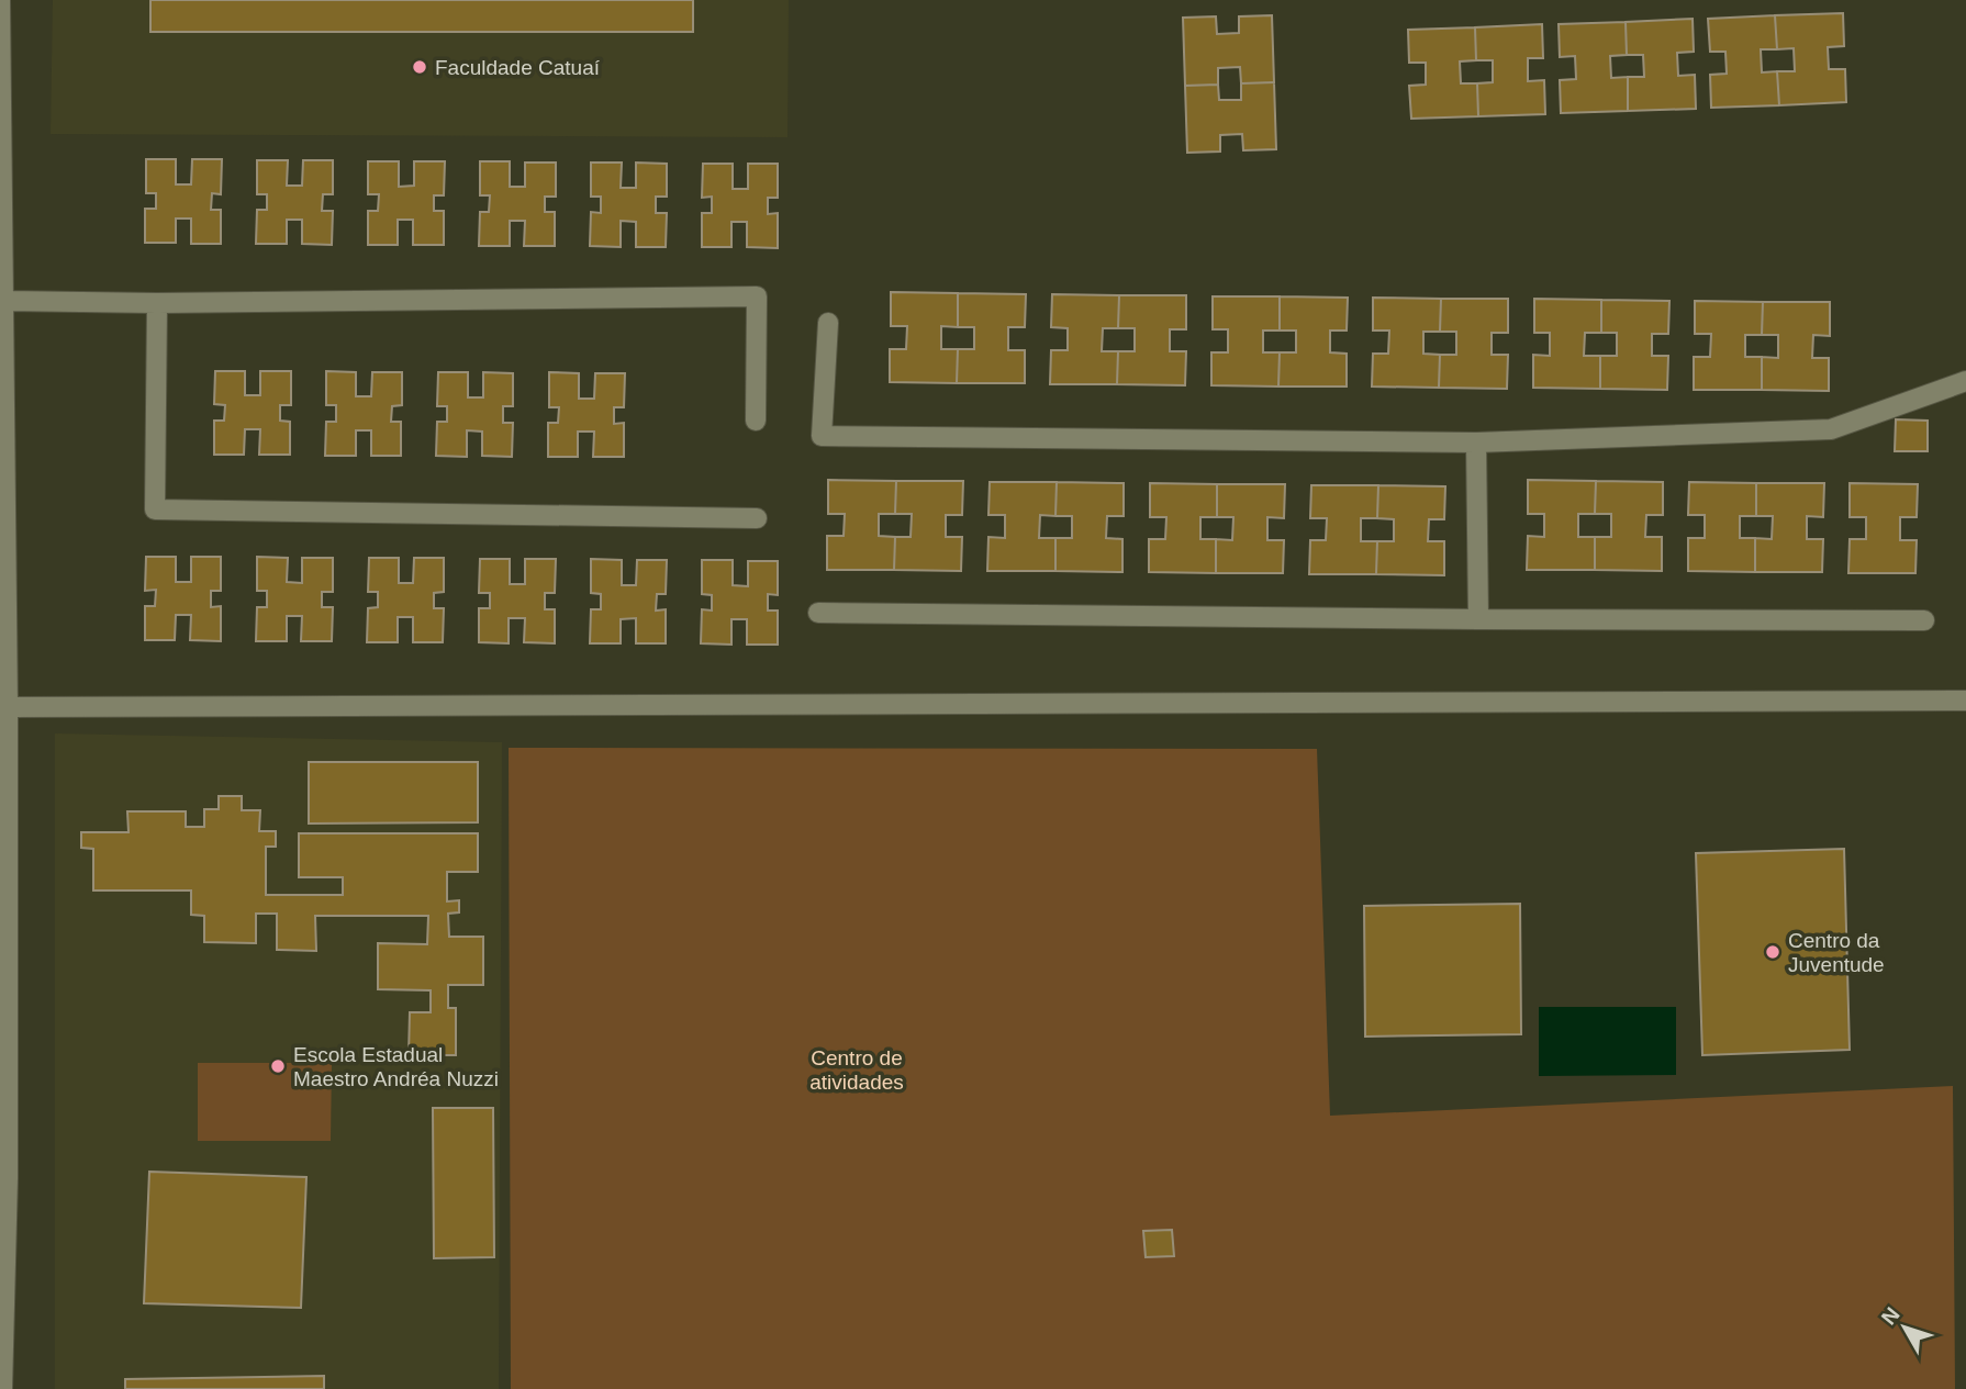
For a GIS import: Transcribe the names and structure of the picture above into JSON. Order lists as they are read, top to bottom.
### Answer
{
  "parks": ["Centro de atividades"],
  "places": ["Faculdade Catuaí", "Centro da Juventude", "Escola Estadual Maestro Andréa Nuzzi"],
  "north": "top left"
}
